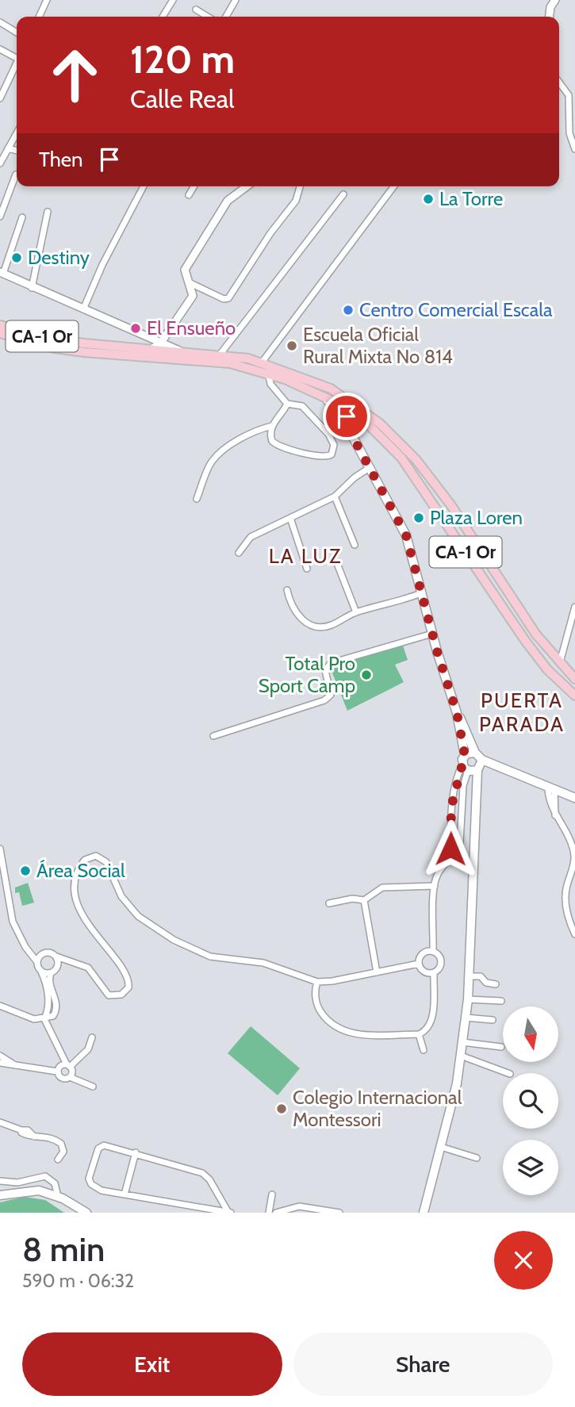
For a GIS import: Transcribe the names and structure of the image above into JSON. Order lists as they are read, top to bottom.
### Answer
{
  "streets": {
    "highway": ["CA-1 Or"]
  },
  "districts": ["LA LUZ", "PUERTA PARADA"],
  "places": [
    "La Torre",
    "Destiny",
    "Centro Comercial Escala",
    "El Ensueño",
    "Escuela Oficial Rural Mixta No 814",
    "Plaza Loren",
    "Total Pro Sport Camp",
    "Área Social",
    "Colegio Internacional Montessori"
  ],
  "north": "bottom",
  "page": {
    "turn": ["120 m", "Calle Real"],
    "then": "Then",
    "heading": ["8 min", "590 m · 06:32"],
    "buttons": ["Exit", "Share"]
  }
}
